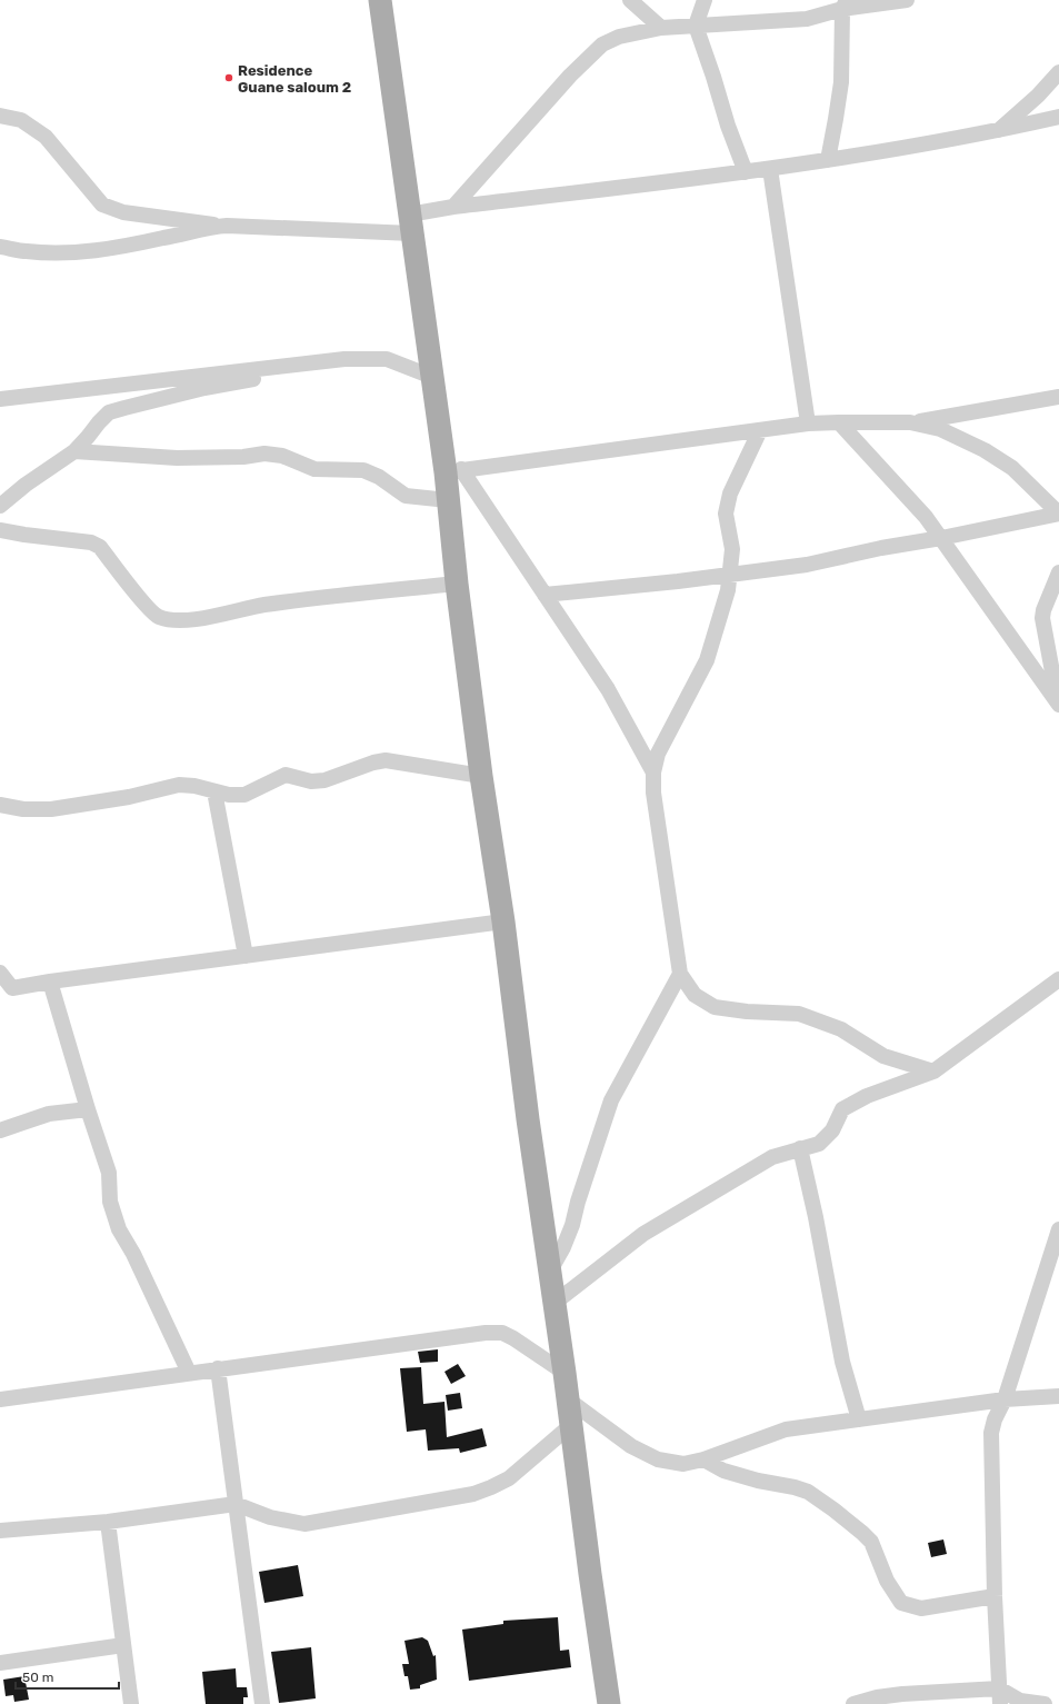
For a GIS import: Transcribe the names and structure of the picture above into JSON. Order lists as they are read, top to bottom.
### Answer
{
  "places": ["Residence Guane saloum 2"],
  "scale_bar": "50 m"
}
